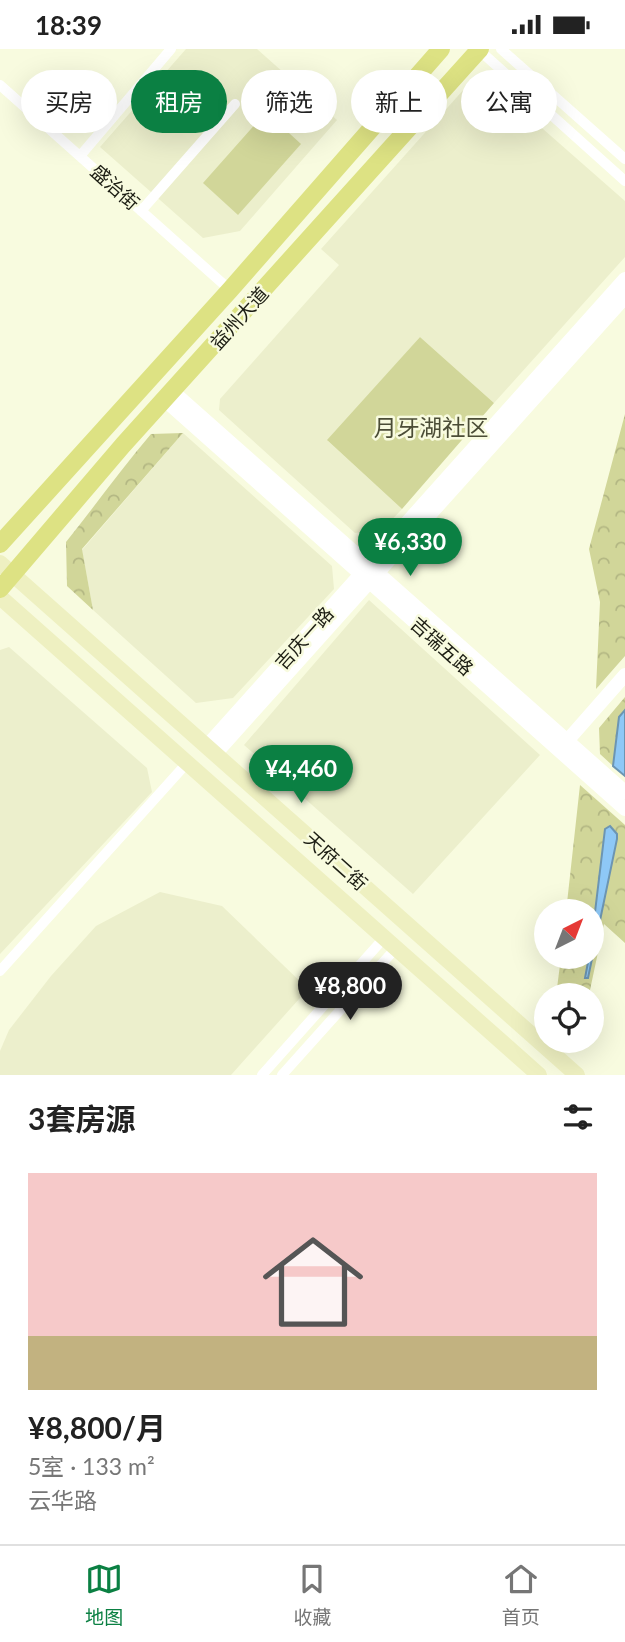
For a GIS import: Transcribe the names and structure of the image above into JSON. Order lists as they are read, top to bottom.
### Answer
{
  "streets": {
    "main road": ["益州大道", "天府二街"],
    "street": ["盛治街", "吉庆一路", "吉瑞五路"]
  },
  "crossings": [
    ["盛治街", "益州大道"],
    ["益州大道", "吉瑞五路"],
    ["益州大道", "天府二街"],
    ["吉庆一路", "吉瑞五路"],
    ["吉庆一路", "天府二街"]
  ],
  "districts": ["月牙湖社区"],
  "north": "top right",
  "page": {
    "status": "18:39",
    "chip": [
      "买房",
      "租房",
      "筛选",
      "新上",
      "公寓"
    ],
    "price": ["¥6,330", "¥4,460", "¥8,800"],
    "heading": "3套房源",
    "list": [
      {
        "name": "¥8,800/月",
        "note": "5室 · 133 m² · 云华路"
      }
    ],
    "tabs": ["地图", "收藏", "首页"]
  }
}
